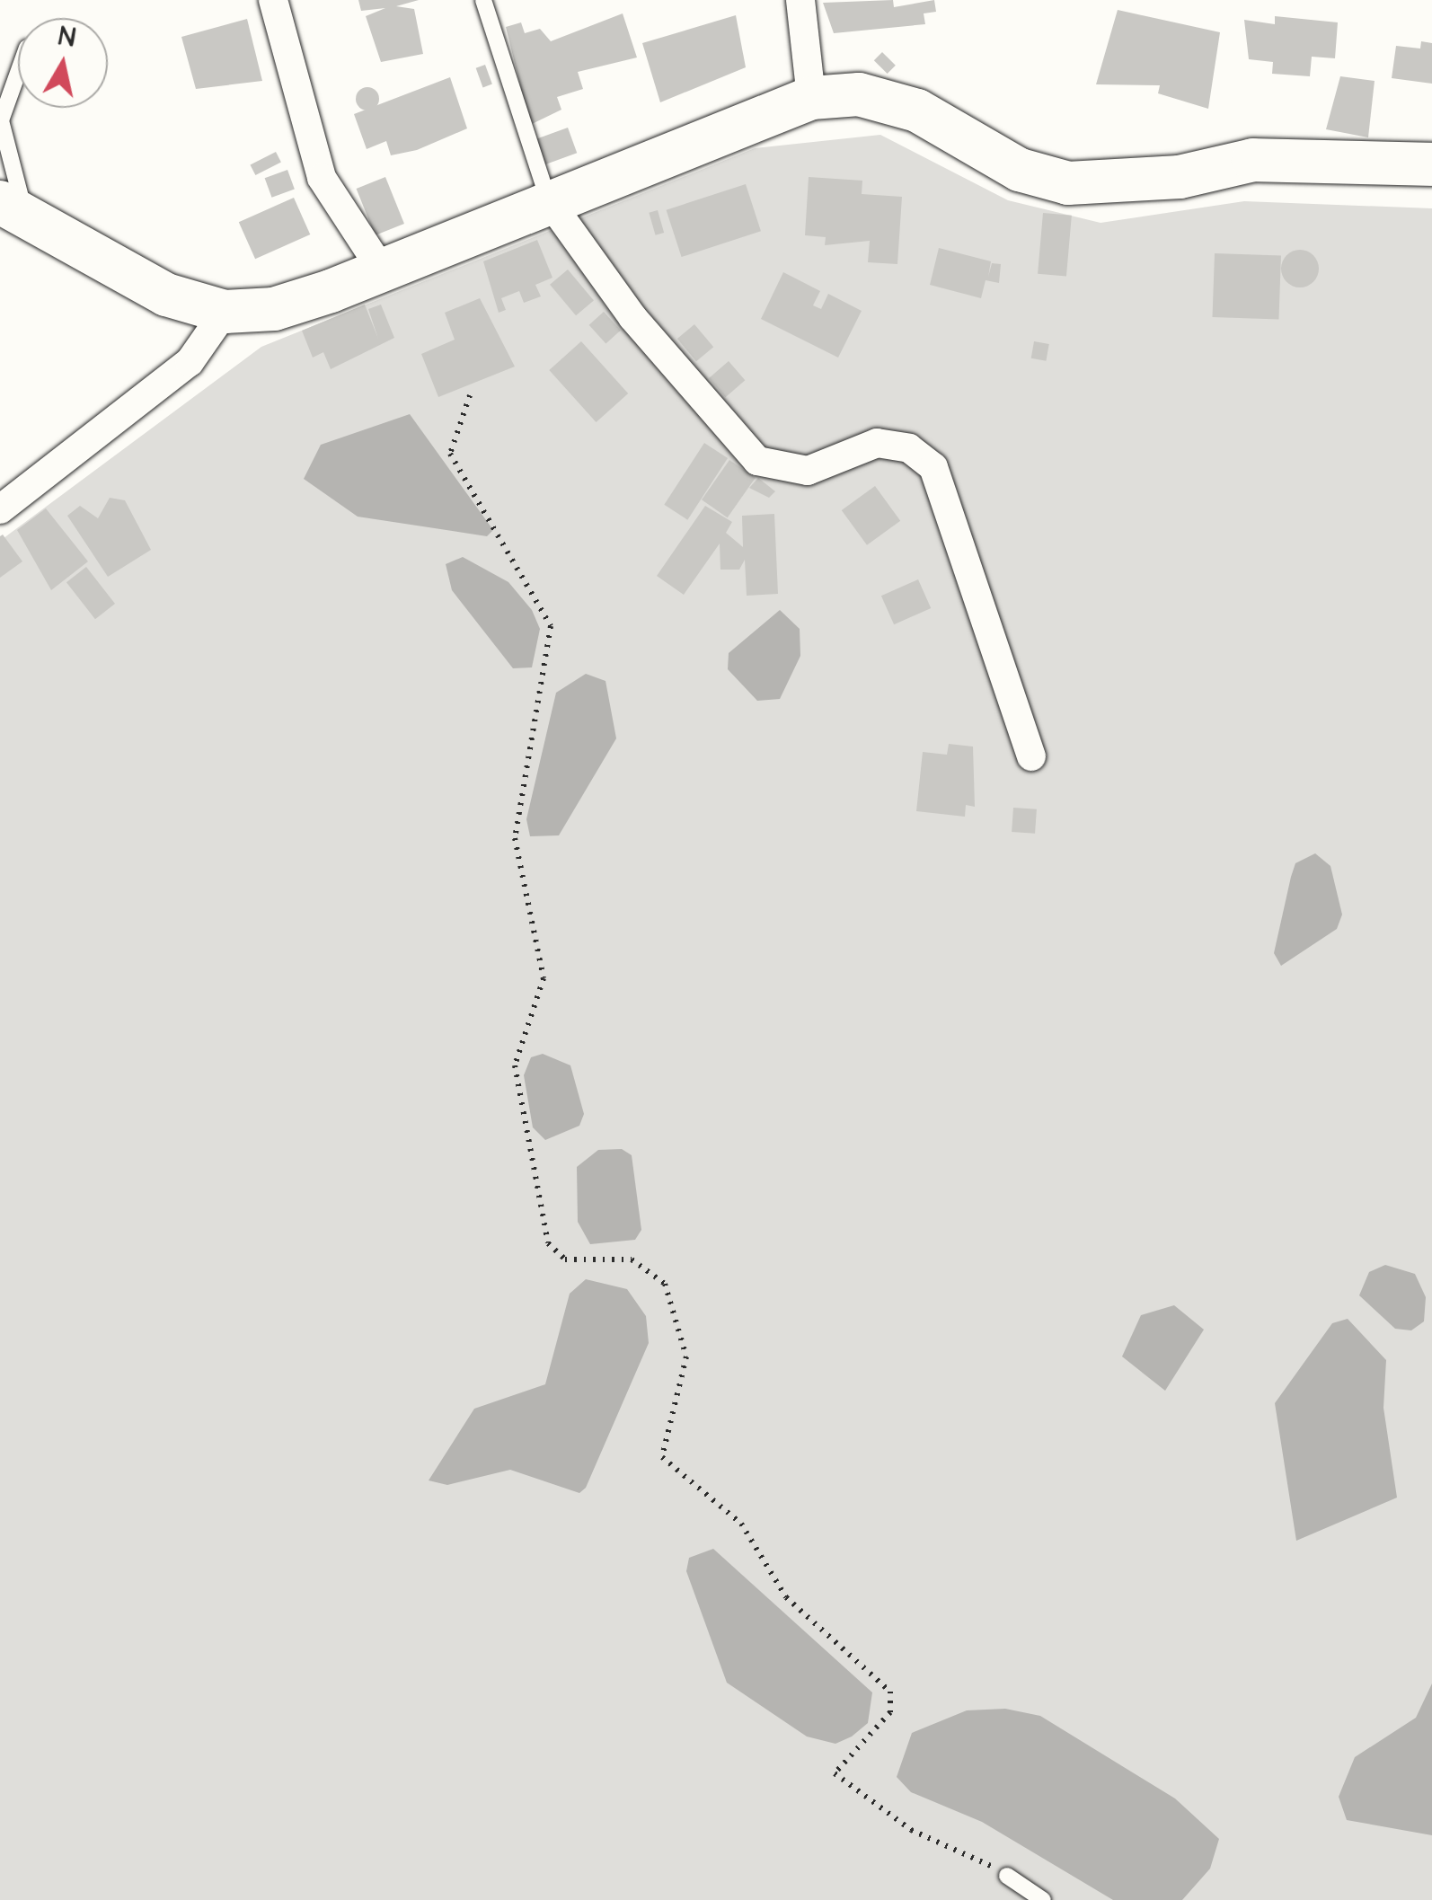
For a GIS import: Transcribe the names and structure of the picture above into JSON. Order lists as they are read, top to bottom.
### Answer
{
  "north": "top"
}
